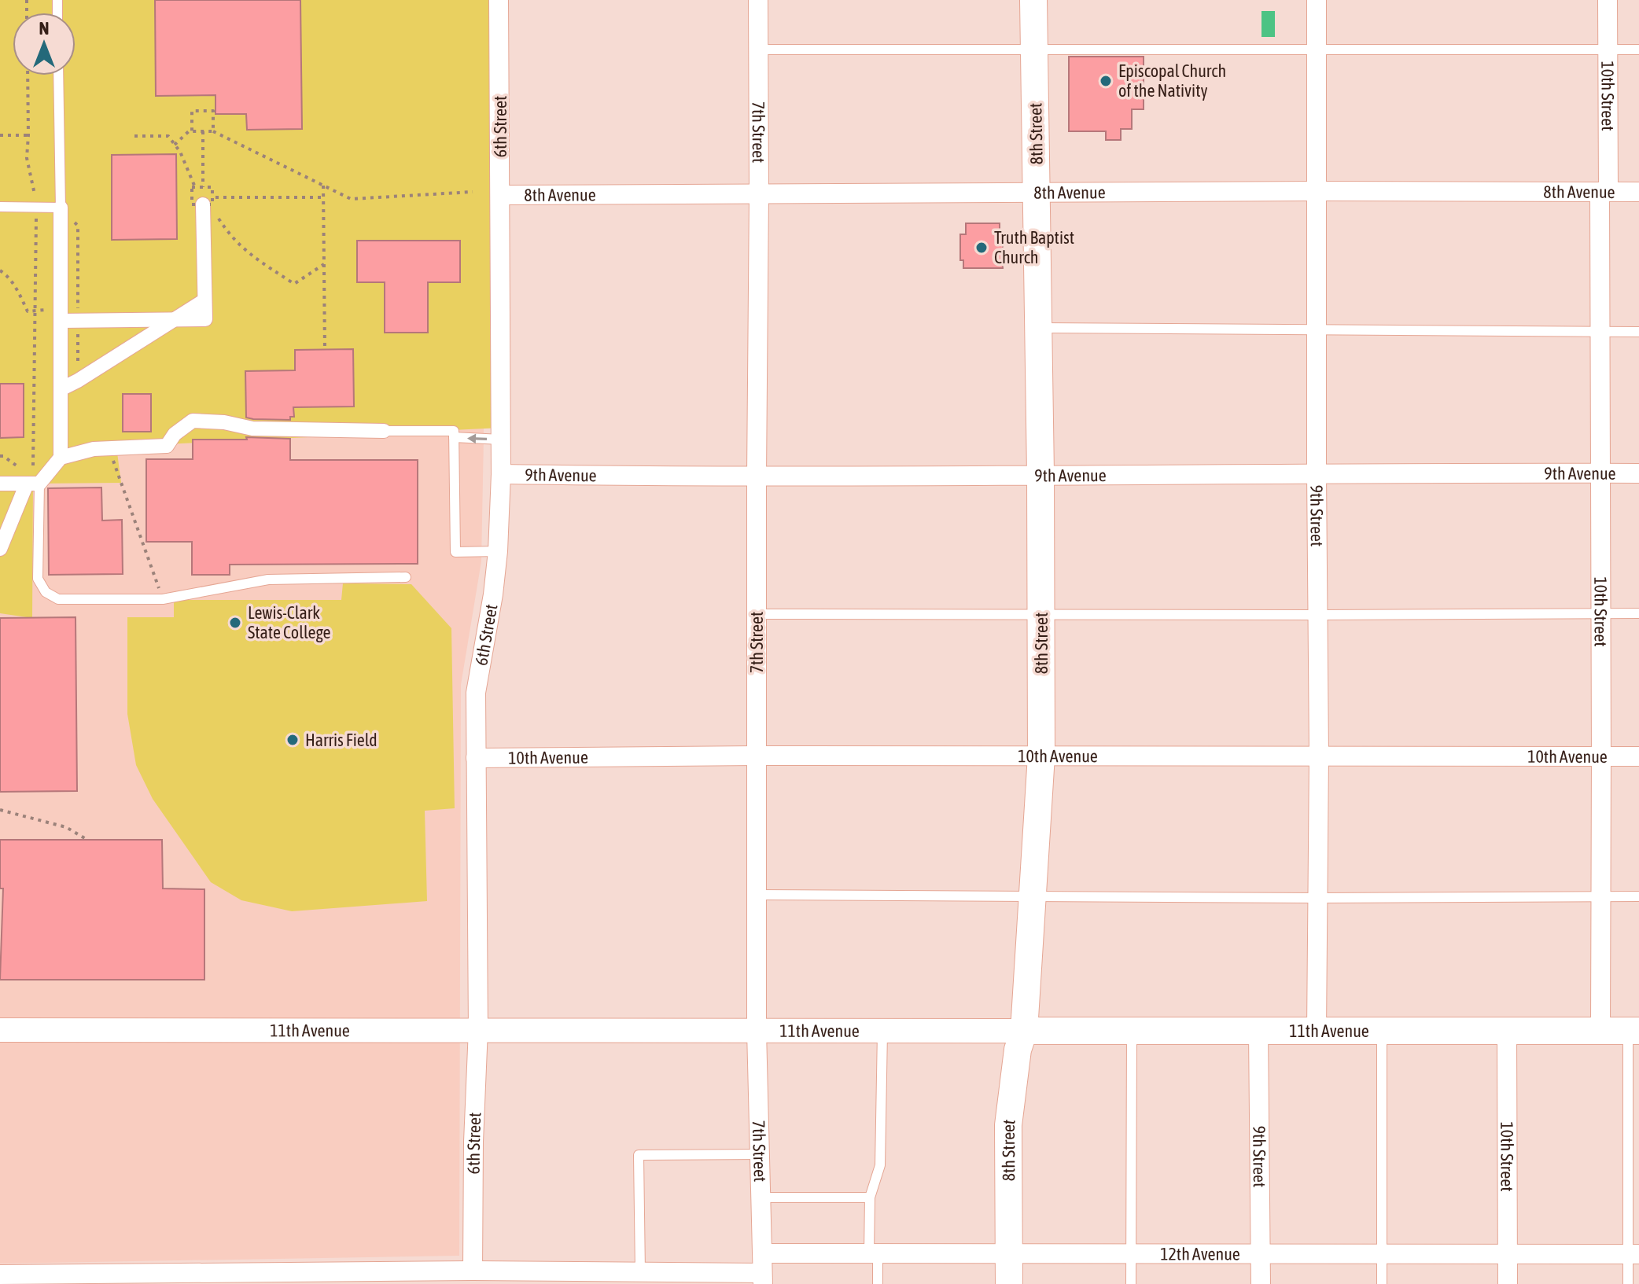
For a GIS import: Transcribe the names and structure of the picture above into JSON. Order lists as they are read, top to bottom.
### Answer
{
  "streets": {
    "main road": ["8th Street", "11th Avenue"],
    "street": [
      "10th Street",
      "6th Street",
      "7th Street",
      "8th Avenue",
      "9th Avenue",
      "9th Street",
      "10th Avenue",
      "12th Avenue"
    ]
  },
  "crossings": [
    ["10th Street", "8th Avenue"],
    ["10th Street", "9th Avenue"],
    ["10th Street", "10th Avenue"],
    ["10th Street", "11th Avenue"],
    ["10th Street", "12th Avenue"],
    ["6th Street", "8th Avenue"],
    ["6th Street", "9th Avenue"],
    ["6th Street", "10th Avenue"],
    ["6th Street", "11th Avenue"],
    ["7th Street", "8th Avenue"],
    ["7th Street", "9th Avenue"],
    ["7th Street", "10th Avenue"],
    ["7th Street", "11th Avenue"],
    ["7th Street", "12th Avenue"],
    ["8th Street", "8th Avenue"],
    ["8th Street", "9th Avenue"],
    ["8th Street", "10th Avenue"],
    ["8th Street", "11th Avenue"],
    ["8th Street", "12th Avenue"],
    ["8th Avenue", "9th Street"],
    ["9th Avenue", "9th Street"],
    ["9th Street", "10th Avenue"],
    ["9th Street", "11th Avenue"],
    ["9th Street", "12th Avenue"]
  ],
  "places": [
    "Episcopal Church of the Nativity",
    "Truth Baptist Church",
    "Lewis-Clark State College",
    "Harris Field"
  ],
  "north": "top"
}
